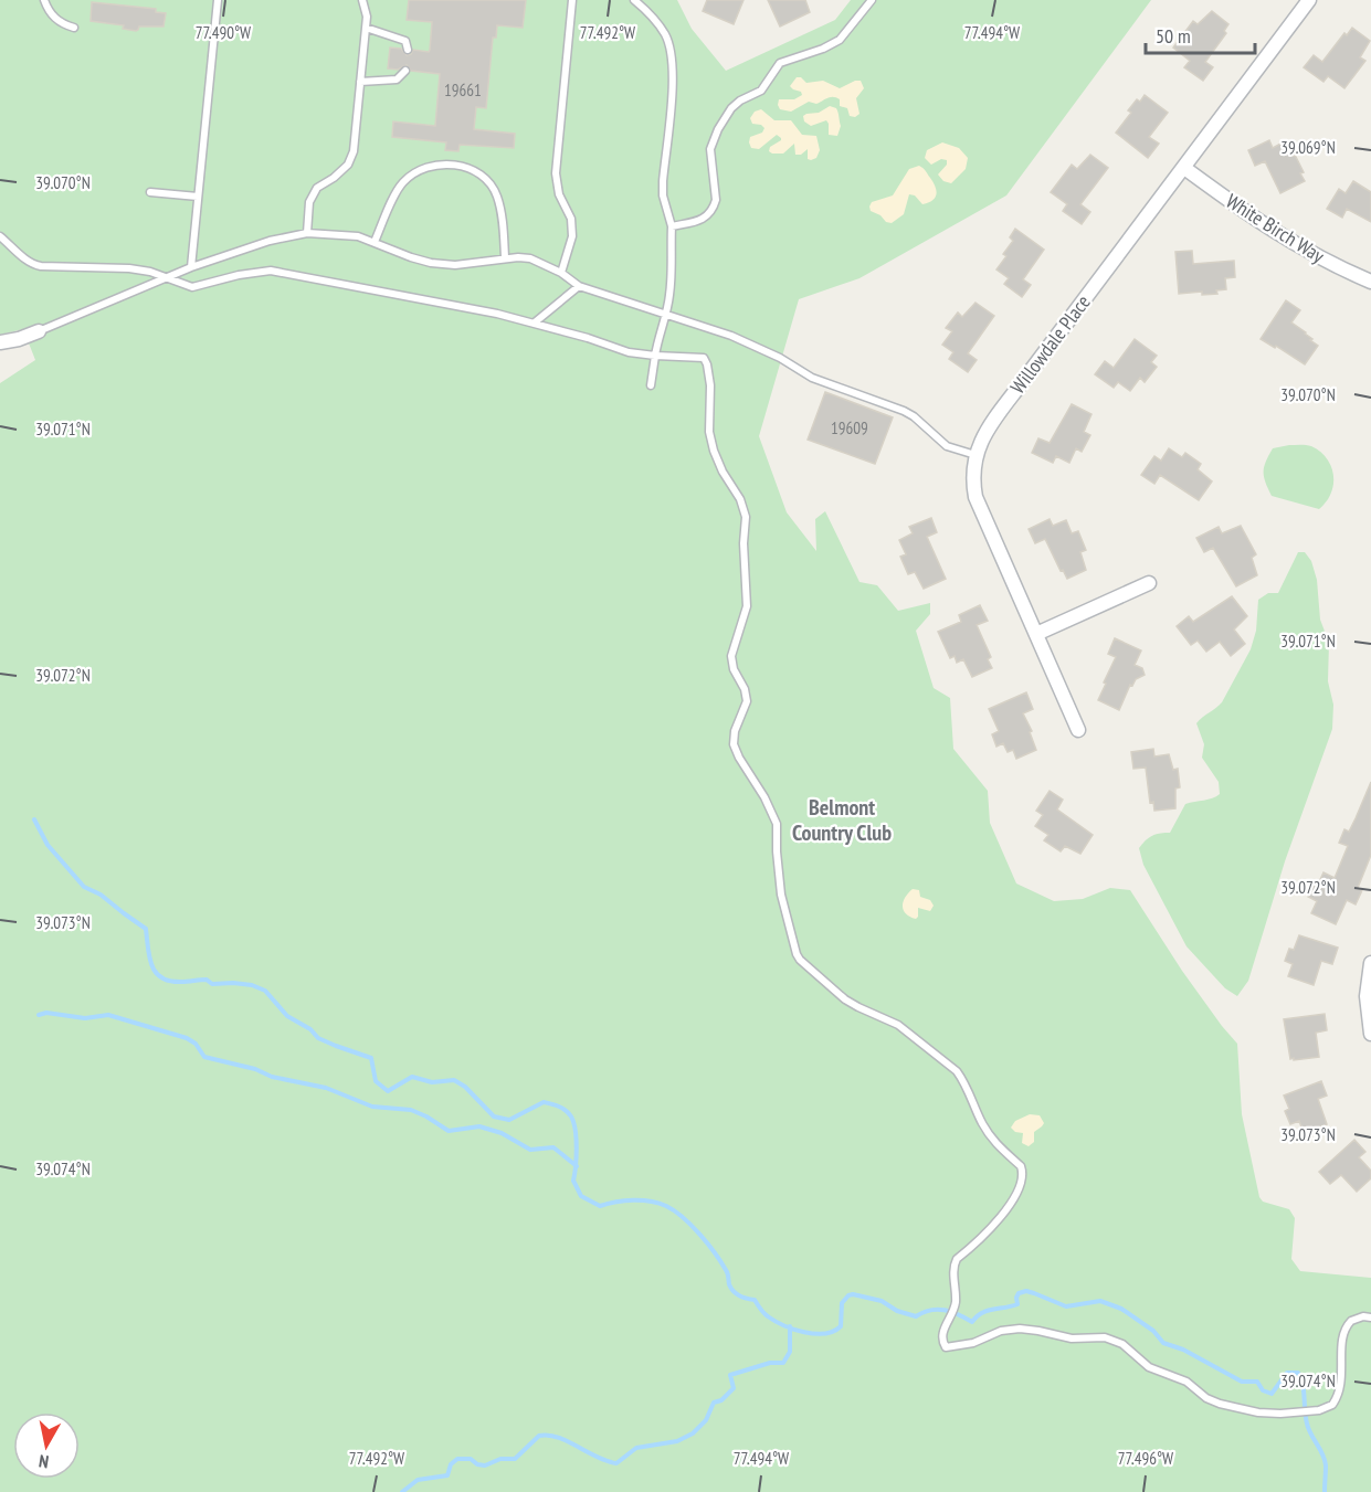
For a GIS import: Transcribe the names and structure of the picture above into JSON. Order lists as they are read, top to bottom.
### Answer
{
  "streets": {
    "street": ["White Birch Way", "Willowdale Place"]
  },
  "crossings": [
    ["White Birch Way", "Willowdale Place"]
  ],
  "districts": ["Belmont Country Club"],
  "house_numbers": ["19661", "19609"],
  "scale_bar": "50 m",
  "north": "bottom",
  "coordinates": [
    "77.490°W",
    "77.492°W",
    "77.494°W",
    "39.069°N",
    "39.070°N",
    "39.071°N",
    "39.072°N",
    "39.073°N",
    "39.074°N",
    "77.496°W"
  ]
}
